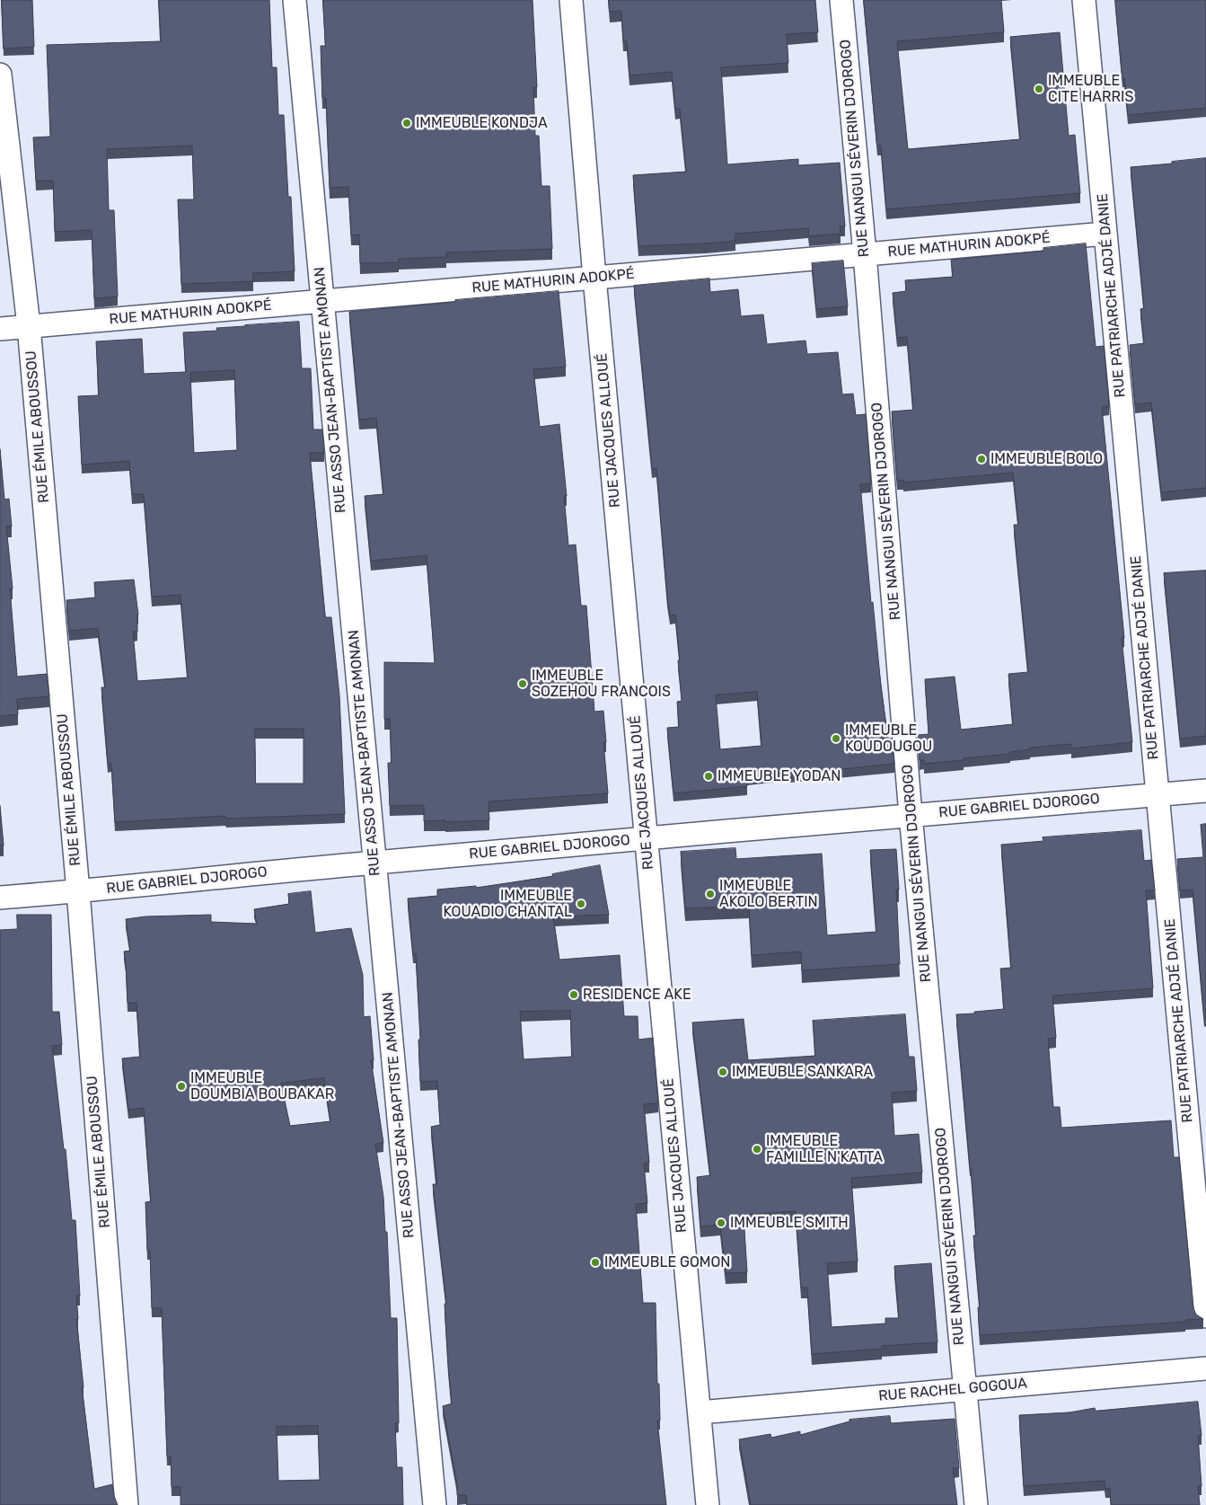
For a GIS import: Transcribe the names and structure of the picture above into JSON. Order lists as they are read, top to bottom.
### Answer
{
  "streets": {
    "street": [
      "RUE NANGUI SÉVERIN DJOROGO",
      "RUE MATHURIN ADOKPÉ",
      "RUE PATRIARCHE ADJÉ DANIE",
      "RUE ASSO JEAN-BAPTISTE AMONAN",
      "RUE ÉMILE ABOUSSOU",
      "RUE JACQUES ALLOUÉ",
      "RUE GABRIEL DJOROGO",
      "RUE RACHEL GOGOUA"
    ]
  },
  "crossings": [
    ["RUE NANGUI SÉVERIN DJOROGO", "RUE MATHURIN ADOKPÉ"],
    ["RUE NANGUI SÉVERIN DJOROGO", "RUE GABRIEL DJOROGO"],
    ["RUE NANGUI SÉVERIN DJOROGO", "RUE RACHEL GOGOUA"],
    ["RUE MATHURIN ADOKPÉ", "RUE PATRIARCHE ADJÉ DANIE"],
    ["RUE MATHURIN ADOKPÉ", "RUE ASSO JEAN-BAPTISTE AMONAN"],
    ["RUE MATHURIN ADOKPÉ", "RUE ÉMILE ABOUSSOU"],
    ["RUE MATHURIN ADOKPÉ", "RUE JACQUES ALLOUÉ"],
    ["RUE PATRIARCHE ADJÉ DANIE", "RUE GABRIEL DJOROGO"],
    ["RUE ASSO JEAN-BAPTISTE AMONAN", "RUE GABRIEL DJOROGO"],
    ["RUE ÉMILE ABOUSSOU", "RUE GABRIEL DJOROGO"],
    ["RUE JACQUES ALLOUÉ", "RUE GABRIEL DJOROGO"],
    ["RUE JACQUES ALLOUÉ", "RUE RACHEL GOGOUA"]
  ],
  "places": [
    "IMMEUBLE CITE HARRIS",
    "IMMEUBLE KONDJA",
    "IMMEUBLE BOLO",
    "IMMEUBLE SOZEHOU FRANCOIS",
    "IMMEUBLE KOUDOUGOU",
    "IMMEUBLE YODAN",
    "IMMEUBLE AKOLO BERTIN",
    "IMMEUBLE KOUADIO CHANTAL",
    "RESIDENCE AKE",
    "IMMEUBLE SANKARA",
    "IMMEUBLE DOUMBIA BOUBAKAR",
    "IMMEUBLE FAMILLE N'KATTA",
    "IMMEUBLE SMITH",
    "IMMEUBLE GOMON"
  ]
}
